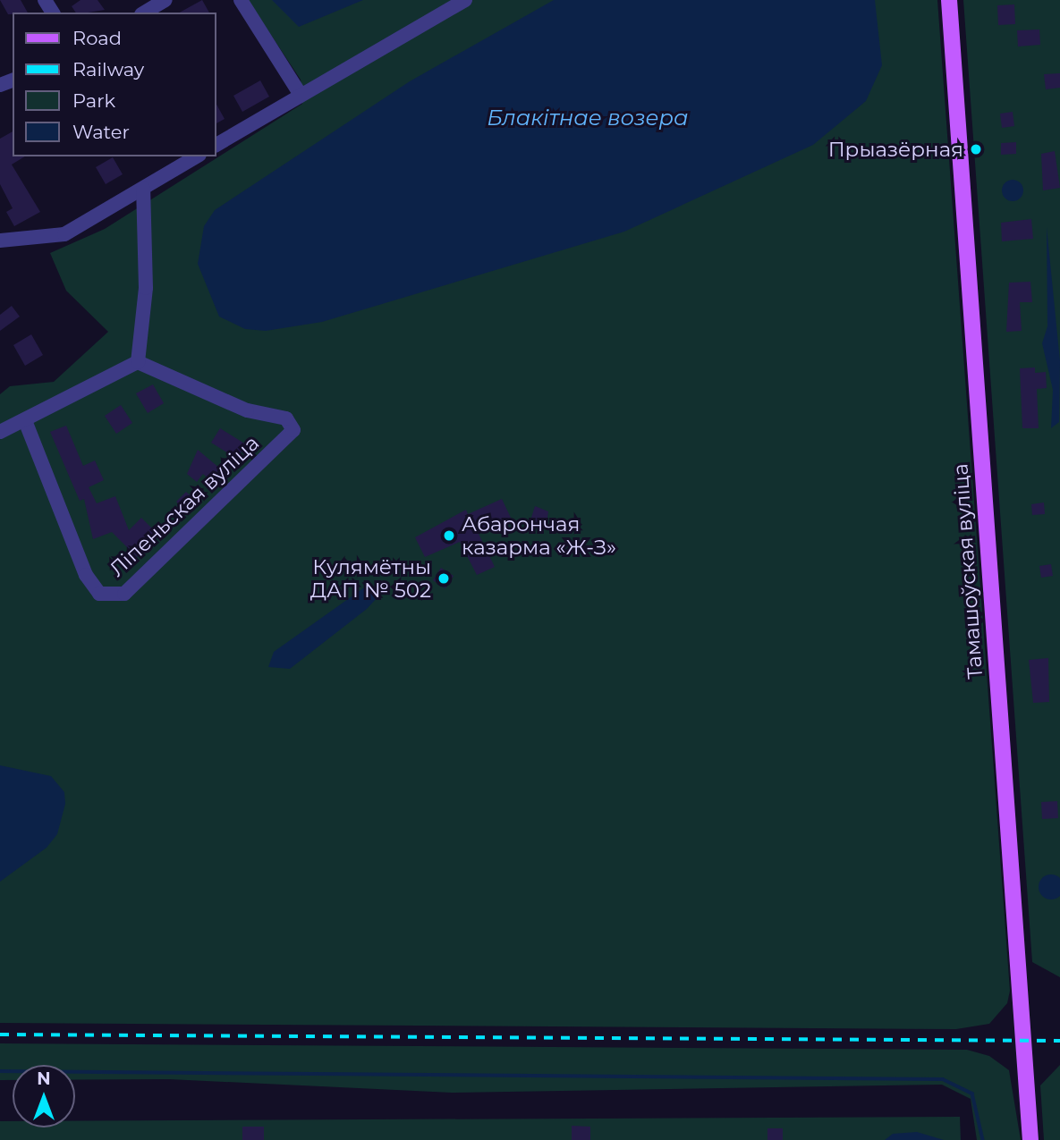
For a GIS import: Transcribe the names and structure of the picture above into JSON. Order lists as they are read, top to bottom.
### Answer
{
  "streets": {
    "main road": ["Тамашоўская вуліца"],
    "street": ["Ліпеньская вуліца"]
  },
  "water": ["Блакітнае возера"],
  "places": ["Прыазёрная", "Абарончая казарма «Ж-З»", "Кулямётны ДАП № 502"],
  "legend": [
    "Road",
    "Railway",
    "Park",
    "Water"
  ],
  "north": "top"
}
